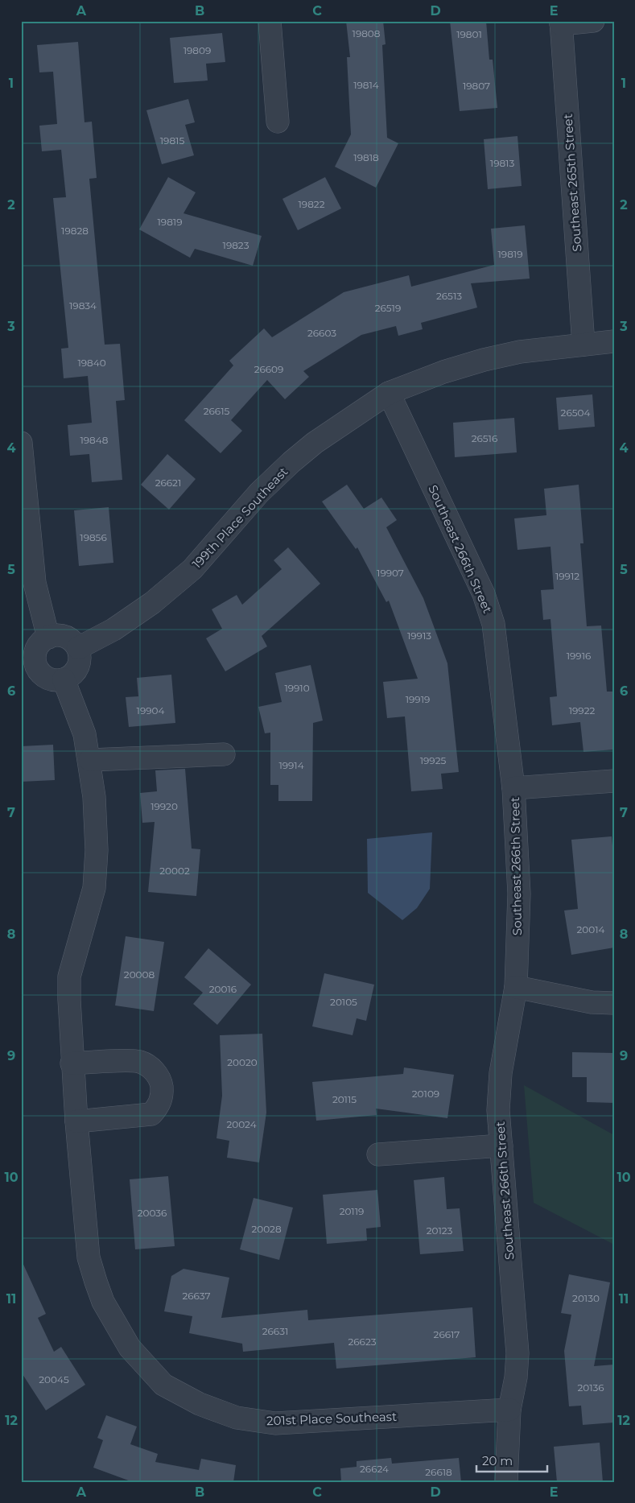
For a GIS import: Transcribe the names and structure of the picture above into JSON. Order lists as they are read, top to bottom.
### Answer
{
  "streets": {
    "street": [
      "Southeast 265th Street",
      "199th Place Southeast",
      "Southeast 266th Street",
      "201st Place Southeast"
    ]
  },
  "crossings": [
    ["Southeast 265th Street", "199th Place Southeast"],
    ["199th Place Southeast", "Southeast 266th Street"],
    ["199th Place Southeast", "201st Place Southeast"],
    ["Southeast 266th Street", "201st Place Southeast"]
  ],
  "house_numbers": [
    "19808",
    "19801",
    "19809",
    "19814",
    "19807",
    "19815",
    "19818",
    "19813",
    "19822",
    "19819",
    "19828",
    "19823",
    "19819",
    "26513",
    "19834",
    "26519",
    "26603",
    "19840",
    "26609",
    "26615",
    "26504",
    "26516",
    "19848",
    "26621",
    "19856",
    "19907",
    "19912",
    "19913",
    "19916",
    "19910",
    "19919",
    "19904",
    "19922",
    "19925",
    "19914",
    "19920",
    "20002",
    "20014",
    "20008",
    "20016",
    "20105",
    "20020",
    "20109",
    "20115",
    "20024",
    "20119",
    "20036",
    "20028",
    "20123",
    "26637",
    "20130",
    "26631",
    "26617",
    "26623",
    "20045",
    "20136",
    "26624",
    "26618"
  ],
  "scale_bar": "20 m",
  "grid": {
    "columns": [
      "A",
      "B",
      "C",
      "D",
      "E"
    ],
    "rows": [
      "1",
      "2",
      "3",
      "4",
      "5",
      "6",
      "7",
      "8",
      "9",
      "10",
      "11",
      "12"
    ]
  }
}
